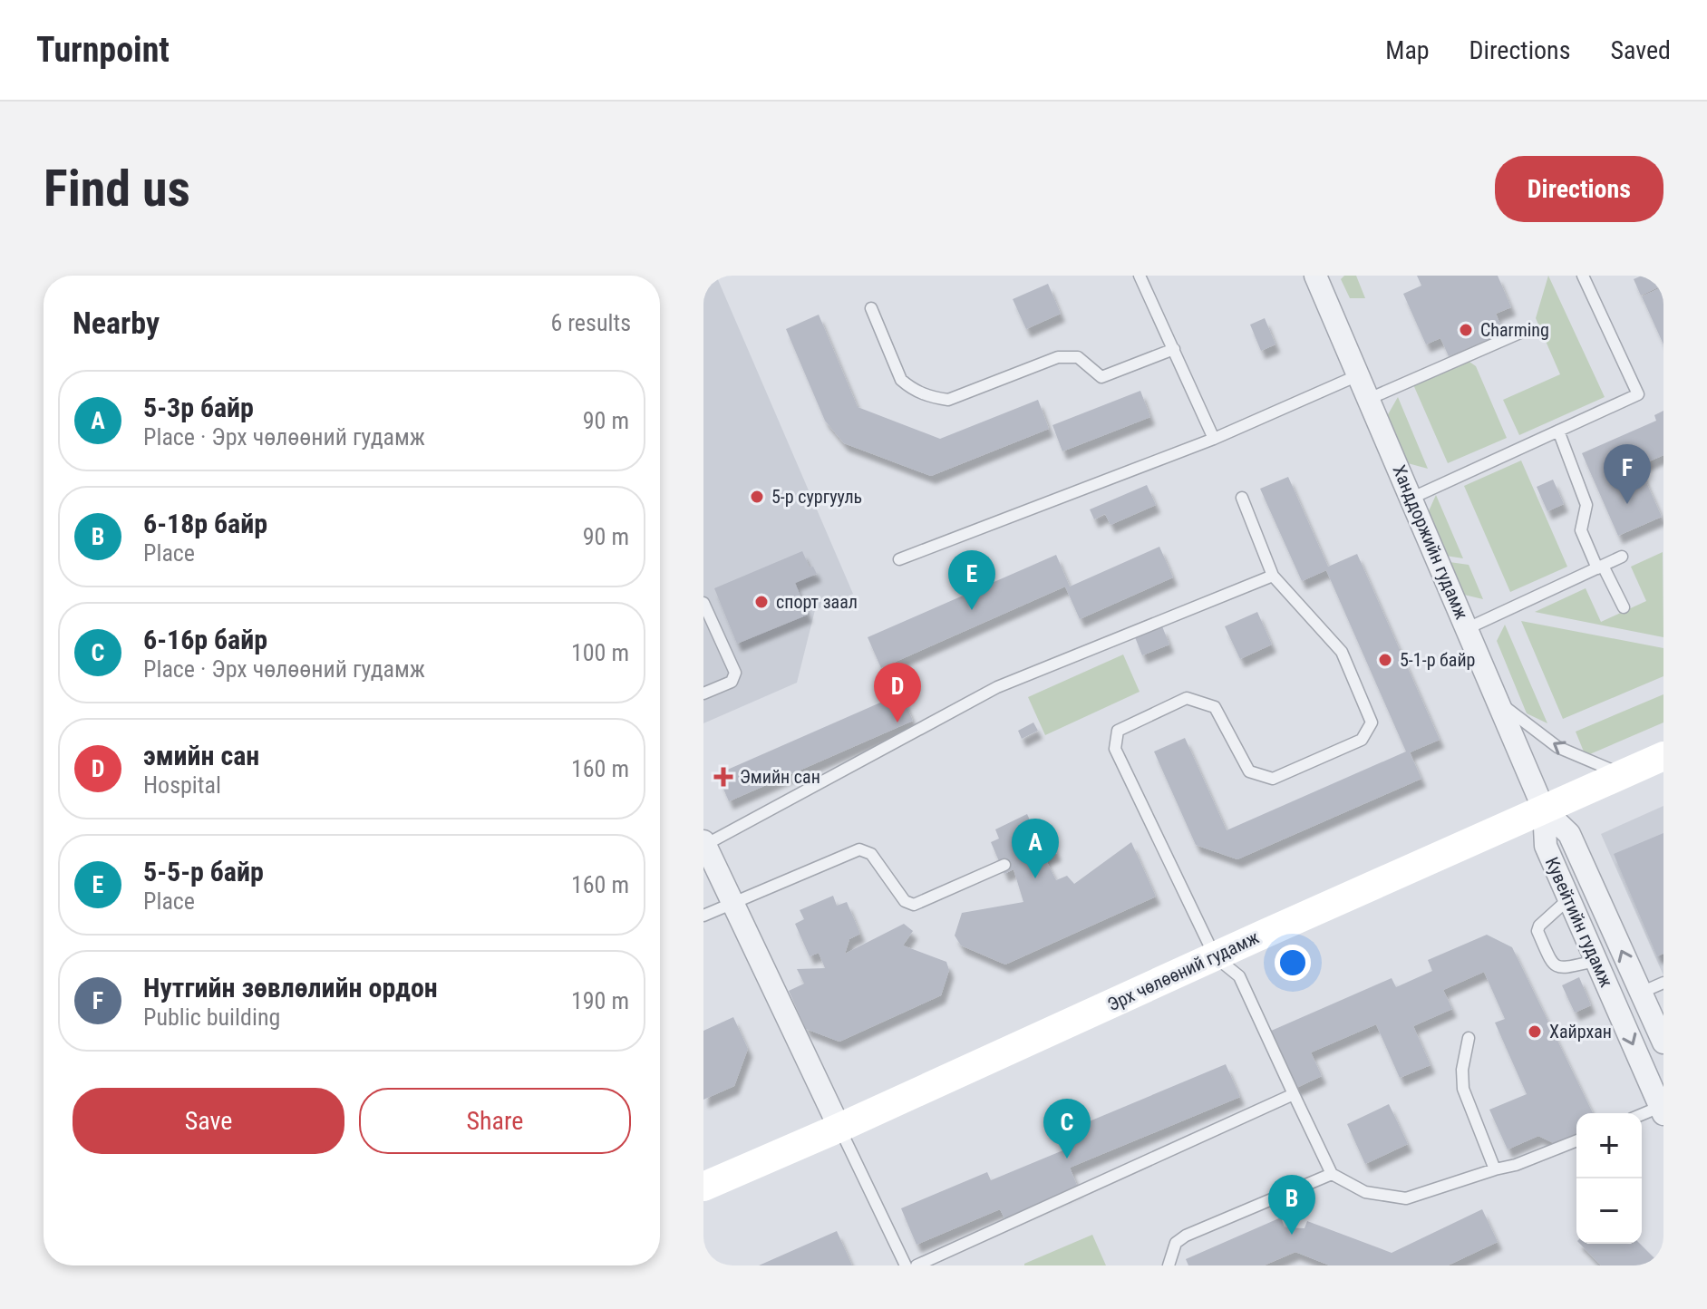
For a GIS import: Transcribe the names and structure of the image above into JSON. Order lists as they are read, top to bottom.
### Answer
{
  "streets": {
    "main road": ["Эрх чөлөөний гудамж"],
    "street": ["Ханддоржийн гудамж", "Кувейтийн гудамж"]
  },
  "crossings": [
    ["Ханддоржийн гудамж", "Кувейтийн гудамж"],
    ["Ханддоржийн гудамж", "Эрх чөлөөний гудамж"],
    ["Кувейтийн гудамж", "Эрх чөлөөний гудамж"]
  ],
  "places": {
    "other": [
      "Charming",
      "5-р сургууль",
      "спорт заал",
      "5-1-р байр",
      "Хайрхан"
    ],
    "health": ["Эмийн сан"]
  },
  "page": {
    "header": "Turnpoint",
    "nav": ["Map", "Directions", "Saved"],
    "buttons": [
      "Directions",
      ["Save", "Share"]
    ],
    "title": "Find us",
    "heading": ["Nearby", "6 results"],
    "list": [
      {
        "mark": "A",
        "name": "5-3р байр",
        "note": "Place · Эрх чөлөөний гудамж",
        "value": "90 m"
      },
      {
        "mark": "B",
        "name": "6-18р байр",
        "note": "Place",
        "value": "90 m"
      },
      {
        "mark": "C",
        "name": "6-16р байр",
        "note": "Place · Эрх чөлөөний гудамж",
        "value": "100 m"
      },
      {
        "mark": "D",
        "name": "эмийн сан",
        "note": "Hospital",
        "value": "160 m"
      },
      {
        "mark": "E",
        "name": "5-5-р байр",
        "note": "Place",
        "value": "160 m"
      },
      {
        "mark": "F",
        "name": "Нутгийн зөвлөлийн ордон",
        "note": "Public building",
        "value": "190 m"
      }
    ],
    "pins": [
      "F",
      "E",
      "D",
      "A",
      "C",
      "B"
    ],
    "map_buttons": ["+", "−"]
  }
}
